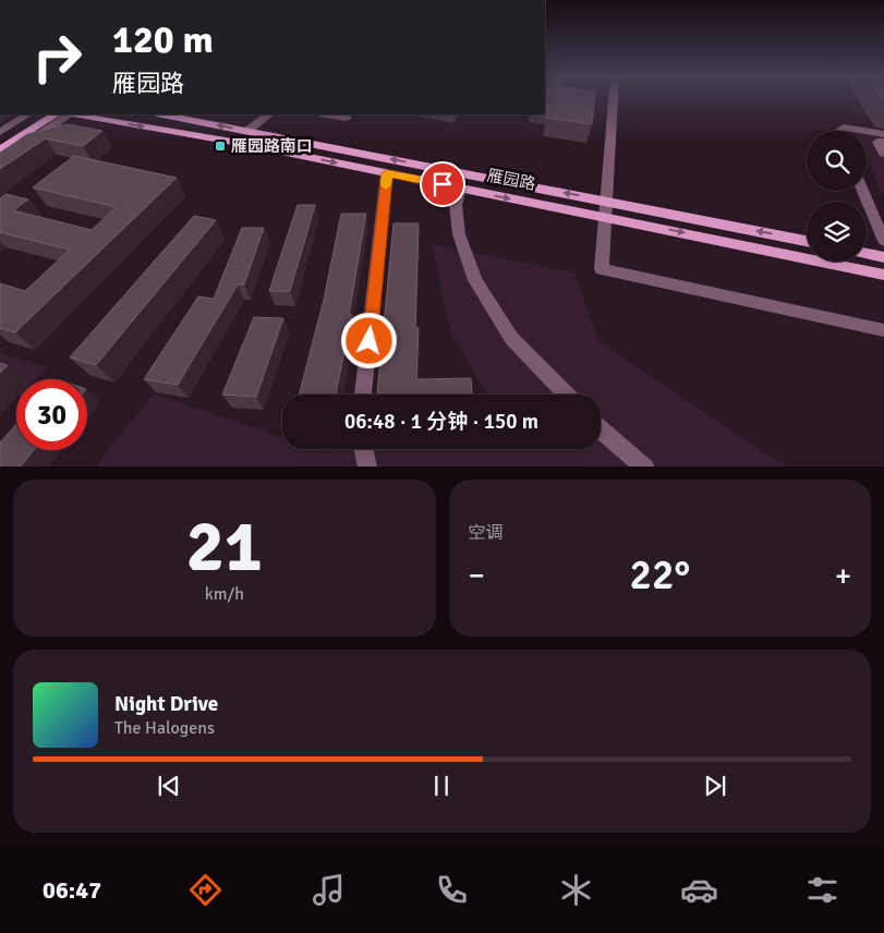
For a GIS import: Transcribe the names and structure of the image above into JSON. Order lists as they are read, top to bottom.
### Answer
{
  "streets": {
    "main road": ["雁园路"]
  },
  "places": {
    "transit": ["雁园路南口"]
  },
  "page": {
    "turn": ["120 m", "雁园路"],
    "limit": "30",
    "trip": "06:48 · 1 分钟 · 150 m",
    "tile": [
      ["21", "km/h"],
      "空调"
    ],
    "heat": ["−", "22°", "+"],
    "song": ["Night Drive", "The Halogens"],
    "tabs": "06:47"
  }
}
